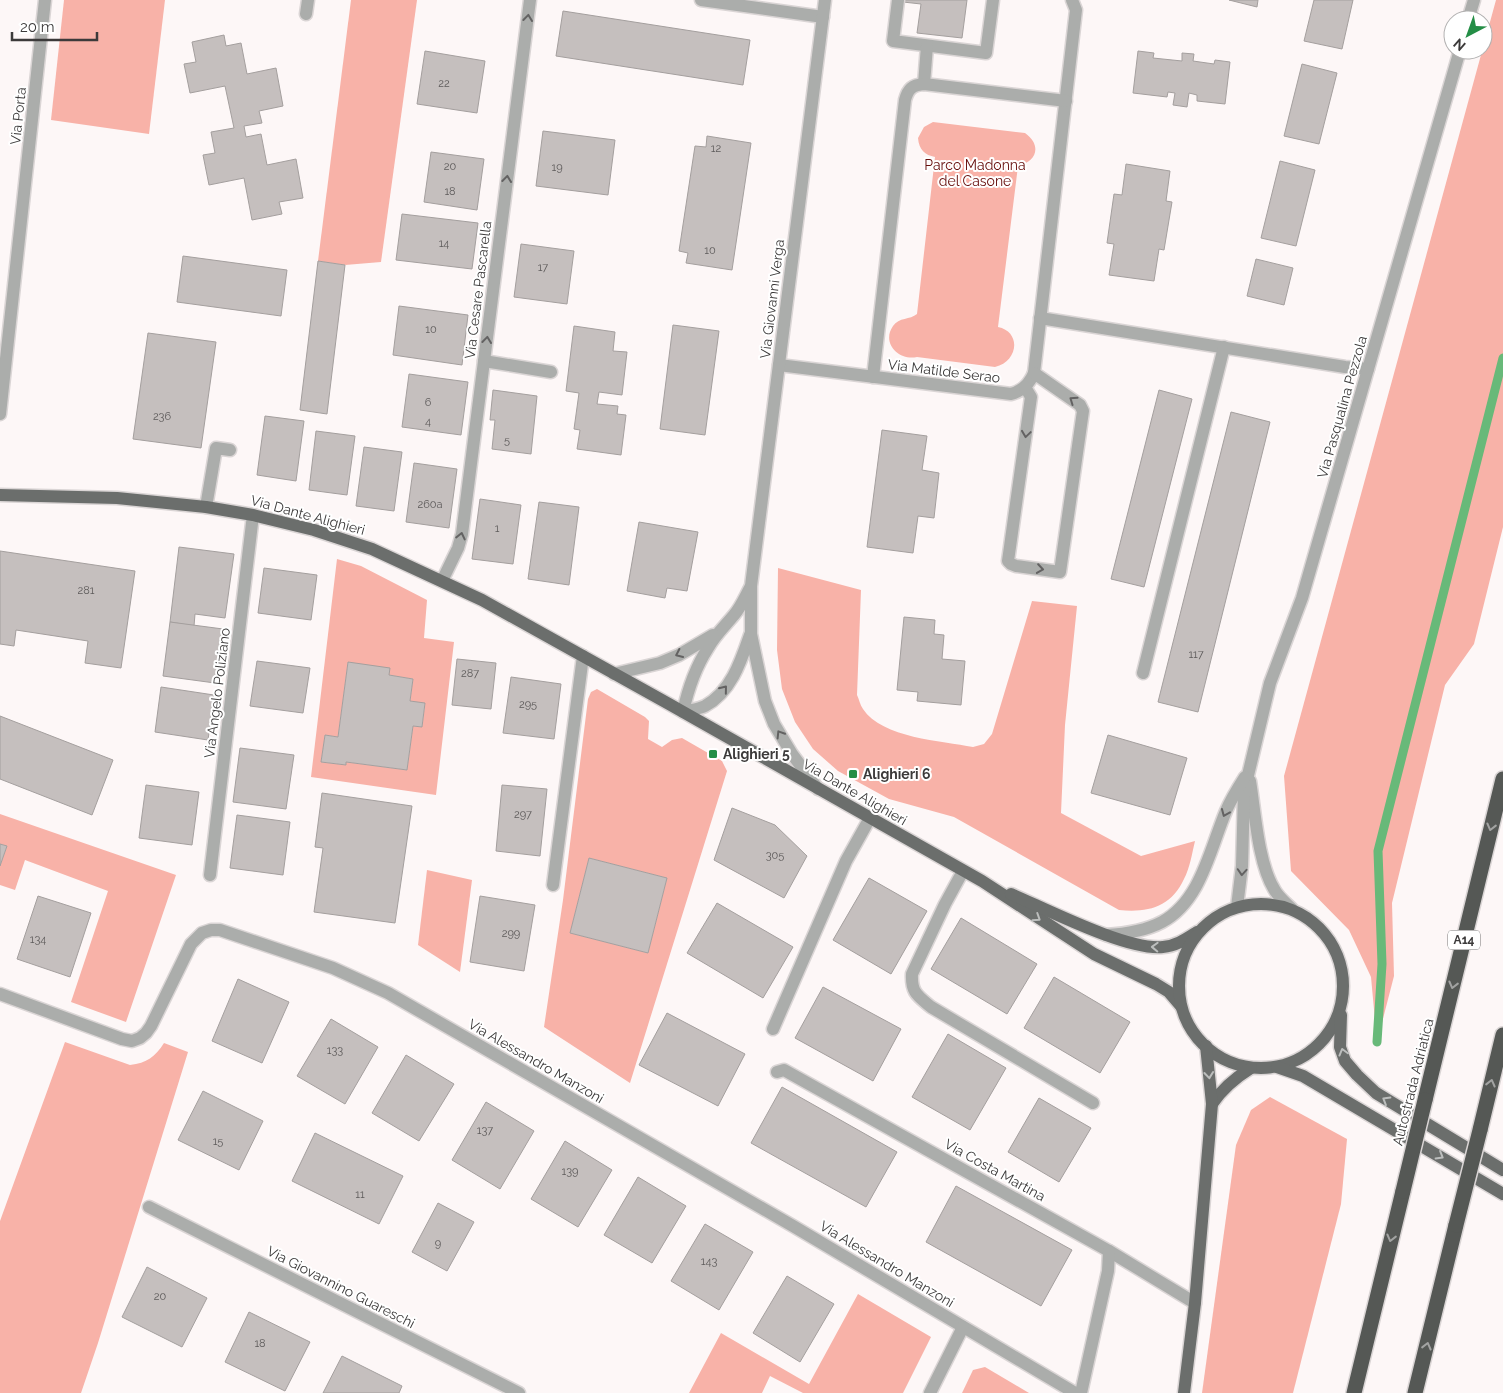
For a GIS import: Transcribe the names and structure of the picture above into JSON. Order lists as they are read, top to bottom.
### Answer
{
  "streets": {
    "highway": ["A14", "Autostrada Adriatica"],
    "main road": ["Via Dante Alighieri"],
    "street": [
      "Via Porta",
      "Via Cesare Pascarella",
      "Via Giovanni Verga",
      "Via Matilde Serao",
      "Via Pasqualina Pezzola",
      "Via Angelo Poliziano",
      "Via Alessandro Manzoni",
      "Via Costa Martina",
      "Via Giovannino Guareschi"
    ]
  },
  "crossings": [
    ["Via Cesare Pascarella", "Via Dante Alighieri"],
    ["Via Giovanni Verga", "Via Matilde Serao"],
    ["Via Giovanni Verga", "Via Dante Alighieri"],
    ["Via Pasqualina Pezzola", "Via Dante Alighieri"],
    ["Via Dante Alighieri", "Via Angelo Poliziano"]
  ],
  "one_way": ["Via Cesare Pascarella"],
  "parks": ["Parco Madonna del Casone"],
  "places": {
    "transit": ["Alighieri 5", "Alighieri 6"]
  },
  "house_numbers": [
    "22",
    "12",
    "20",
    "19",
    "18",
    "14",
    "10",
    "17",
    "10",
    "6",
    "236",
    "4",
    "5",
    "260a",
    "1",
    "281",
    "117",
    "287",
    "295",
    "297",
    "305",
    "299",
    "134",
    "133",
    "137",
    "15",
    "139",
    "11",
    "9",
    "143",
    "20",
    "18"
  ],
  "scale_bar": "20 m",
  "north": "bottom left"
}
